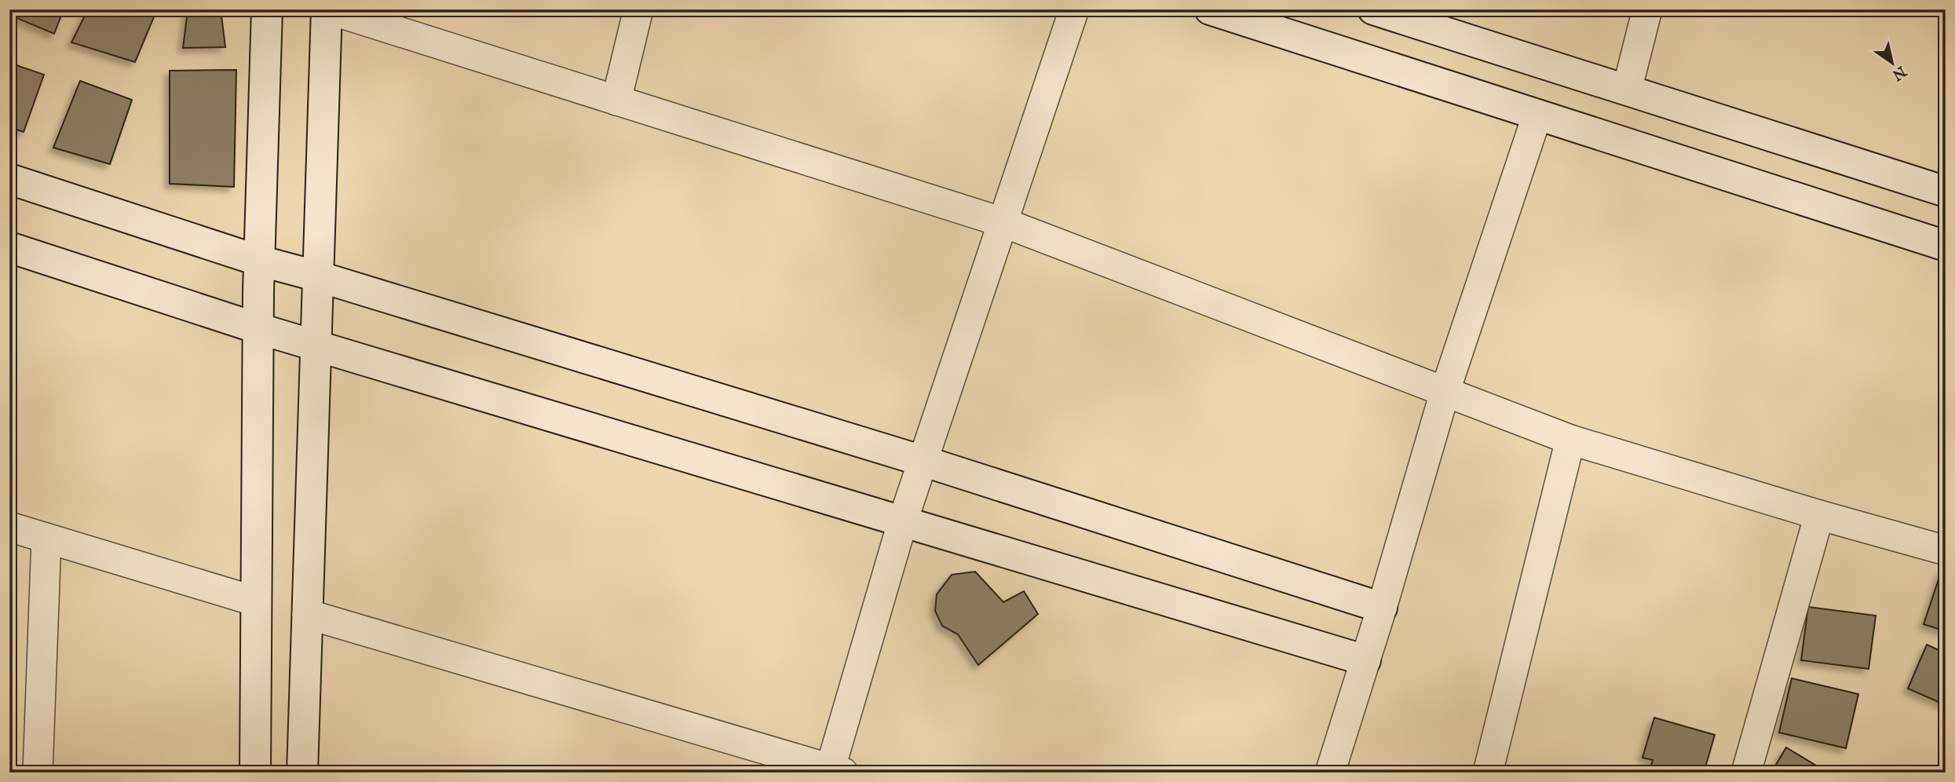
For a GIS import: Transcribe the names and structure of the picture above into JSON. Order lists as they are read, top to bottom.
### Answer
{
  "north": "bottom right"
}
